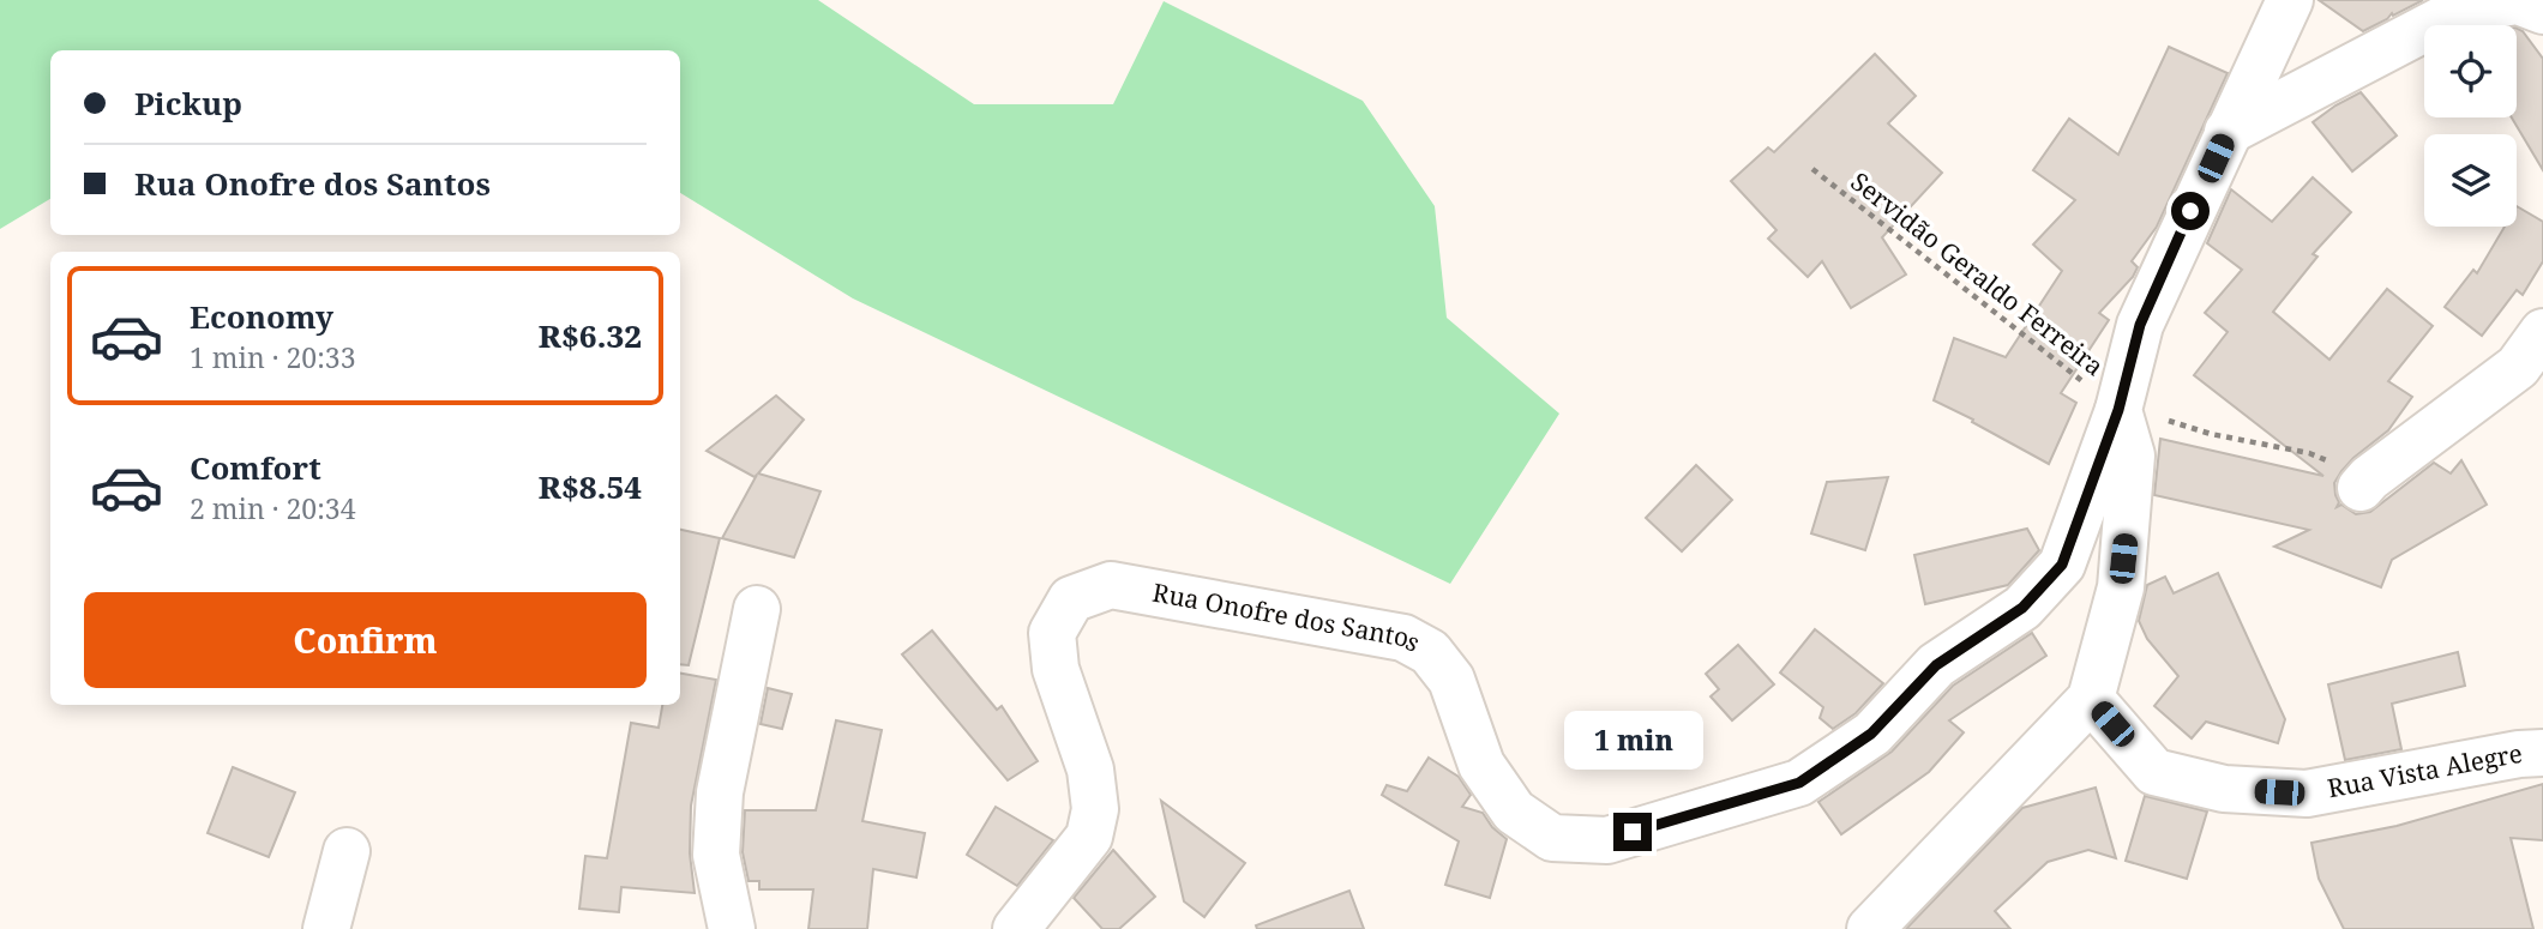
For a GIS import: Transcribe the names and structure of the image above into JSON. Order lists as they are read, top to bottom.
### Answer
{
  "streets": {
    "street": ["Rua Onofre dos Santos", "Rua Vista Alegre"],
    "path": ["Servidão Geraldo Ferreira"]
  },
  "crossings": [
    ["Servidão Geraldo Ferreira", "Rua Onofre dos Santos"]
  ],
  "page": {
    "banner": ["Pickup", "Rua Onofre dos Santos"],
    "list": [
      {
        "name": "Economy",
        "note": "1 min · 20:33",
        "value": "R$6.32"
      },
      {
        "name": "Comfort",
        "note": "2 min · 20:34",
        "value": "R$8.54"
      }
    ],
    "buttons": "Confirm",
    "bubble": "1 min"
  }
}
